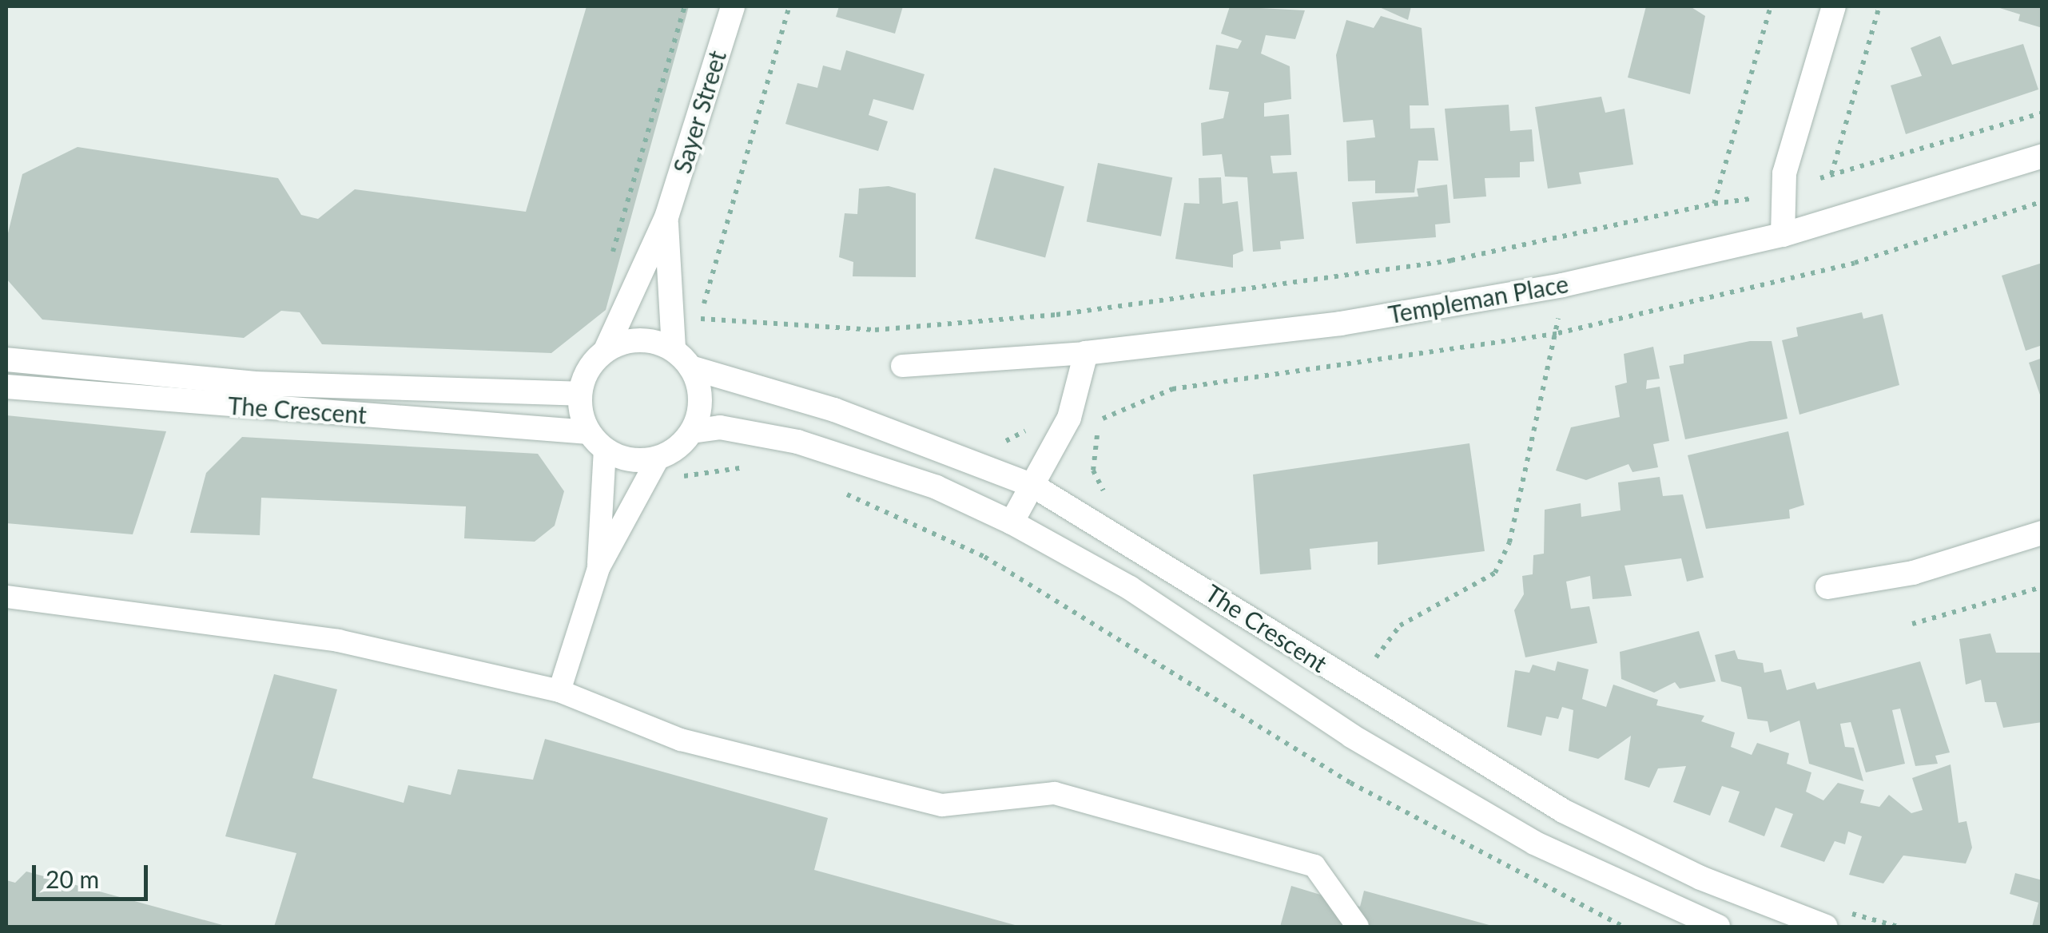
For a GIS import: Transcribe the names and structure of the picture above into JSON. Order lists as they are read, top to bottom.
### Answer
{
  "streets": {
    "street": ["Sayer Street", "Templeman Place", "The Crescent"]
  },
  "crossings": [
    ["Sayer Street", "The Crescent"]
  ],
  "scale_bar": "20 m"
}
